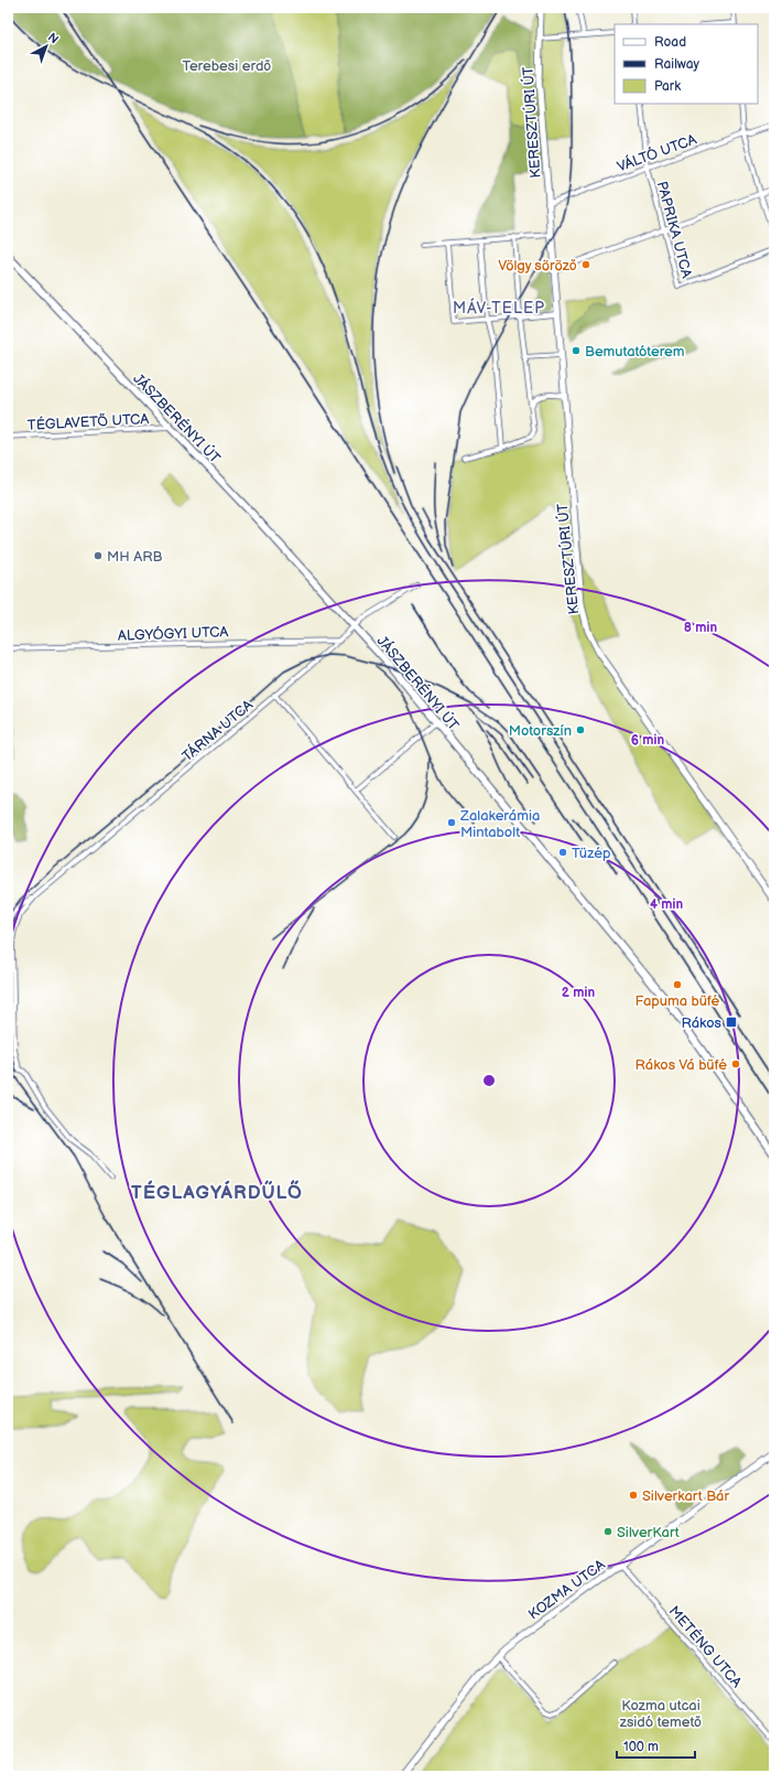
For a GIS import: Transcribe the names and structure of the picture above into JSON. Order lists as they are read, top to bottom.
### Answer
{
  "streets": {
    "main road": ["KERESZTÚRI ÚT", "JÁSZBERÉNYI ÚT", "KOZMA UTCA"],
    "street": [
      "VÁLTÓ UTCA",
      "PAPRIKA UTCA",
      "TÉGLAVETŐ UTCA",
      "ALGYÓGYI UTCA",
      "TÁRNA UTCA",
      "METÉNG UTCA"
    ]
  },
  "crossings": [
    ["KERESZTÚRI ÚT", "VÁLTÓ UTCA"],
    ["VÁLTÓ UTCA", "PAPRIKA UTCA"],
    ["JÁSZBERÉNYI ÚT", "TÉGLAVETŐ UTCA"],
    ["JÁSZBERÉNYI ÚT", "TÁRNA UTCA"],
    ["ALGYÓGYI UTCA", "TÁRNA UTCA"],
    ["KOZMA UTCA", "METÉNG UTCA"]
  ],
  "districts": ["MÁV-TELEP", "TÉGLAGYÁRDŰLŐ"],
  "parks": ["Terebesi erdő", "Kozma utcai zsidó temető"],
  "places": {
    "other": [
      "Völgy söröző",
      "Bemutatóterem",
      "MH ARB",
      "Motorszín",
      "Zalakerámia Mintabolt",
      "Tüzép",
      "Fapuma büfé",
      "Rákos Vá büfé",
      "Silverkart Bár",
      "SilverKart"
    ],
    "transit": ["Rákos"]
  },
  "legend": ["Road", "Railway", "Park"],
  "scale_bar": "100 m",
  "north": "top right",
  "rings": [
    "8 min",
    "6 min",
    "4 min",
    "2 min"
  ]
}
